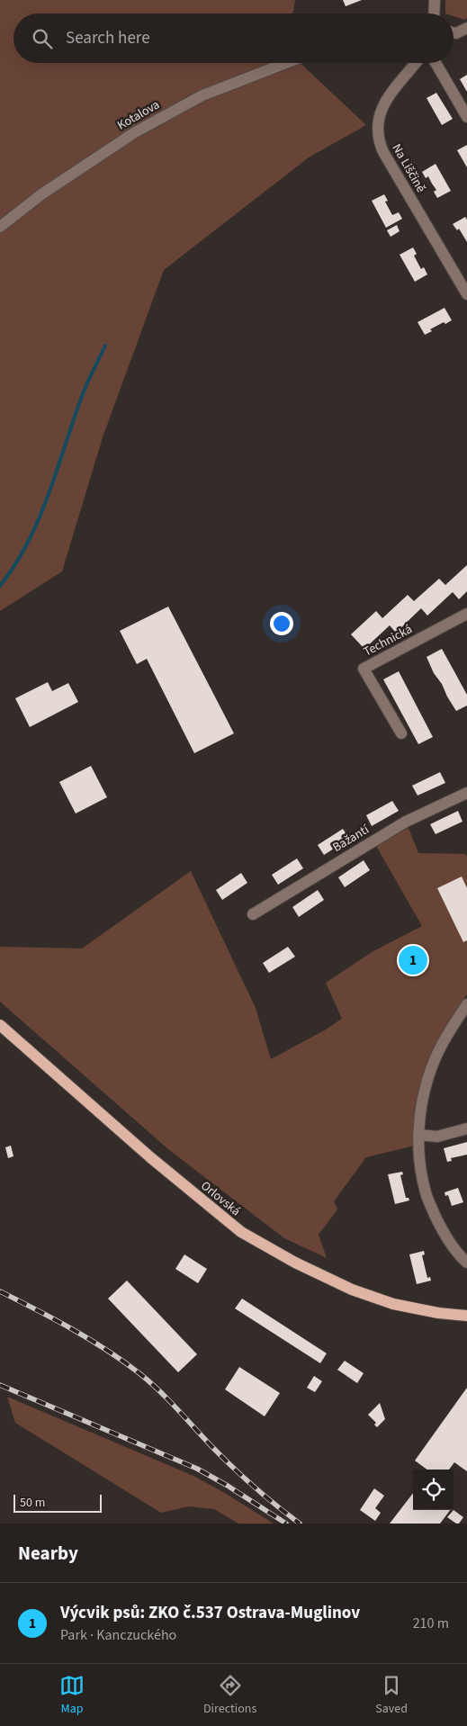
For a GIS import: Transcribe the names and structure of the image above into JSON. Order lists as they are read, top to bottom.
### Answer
{
  "streets": {
    "main road": ["Orlovská"],
    "street": [
      "Kotalova",
      "Na Liščině",
      "Technická",
      "Bažantí"
    ]
  },
  "scale_bar": "50 m",
  "page": {
    "search": "Search here",
    "pins": "1",
    "scale": "50 m",
    "heading": "Nearby",
    "list": [
      {
        "mark": "1",
        "name": "Výcvik psů: ZKO č.537 Ostrava-Muglinov",
        "note": "Park · Kanczuckého",
        "value": "210 m"
      }
    ],
    "nav": ["Map", "Directions", "Saved"]
  }
}
